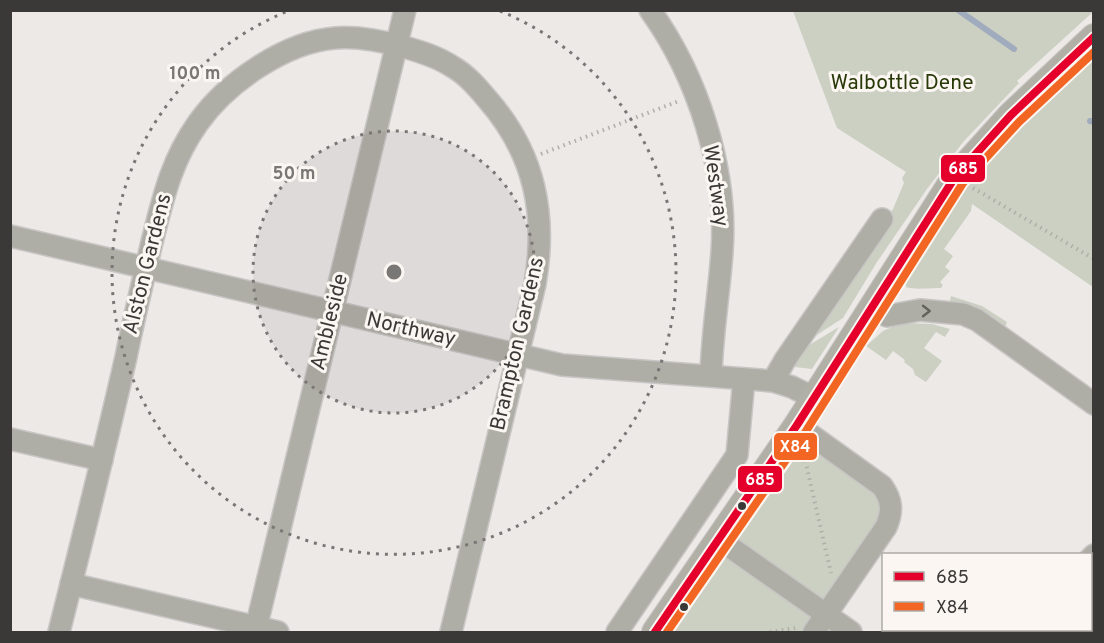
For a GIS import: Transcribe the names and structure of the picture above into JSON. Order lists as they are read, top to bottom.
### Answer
{
  "streets": {
    "street": [
      "Westway",
      "Alston Gardens",
      "Ambleside",
      "Northway",
      "Brampton Gardens"
    ]
  },
  "crossings": [
    ["Westway", "Northway"],
    ["Alston Gardens", "Ambleside"],
    ["Alston Gardens", "Northway"],
    ["Alston Gardens", "Brampton Gardens"],
    ["Ambleside", "Northway"],
    ["Ambleside", "Brampton Gardens"],
    ["Northway", "Brampton Gardens"]
  ],
  "parks": ["Walbottle Dene"],
  "lines": ["transit line 685", "transit line X84"],
  "legend": ["685", "X84"],
  "rings": ["100 m", "50 m"]
}
